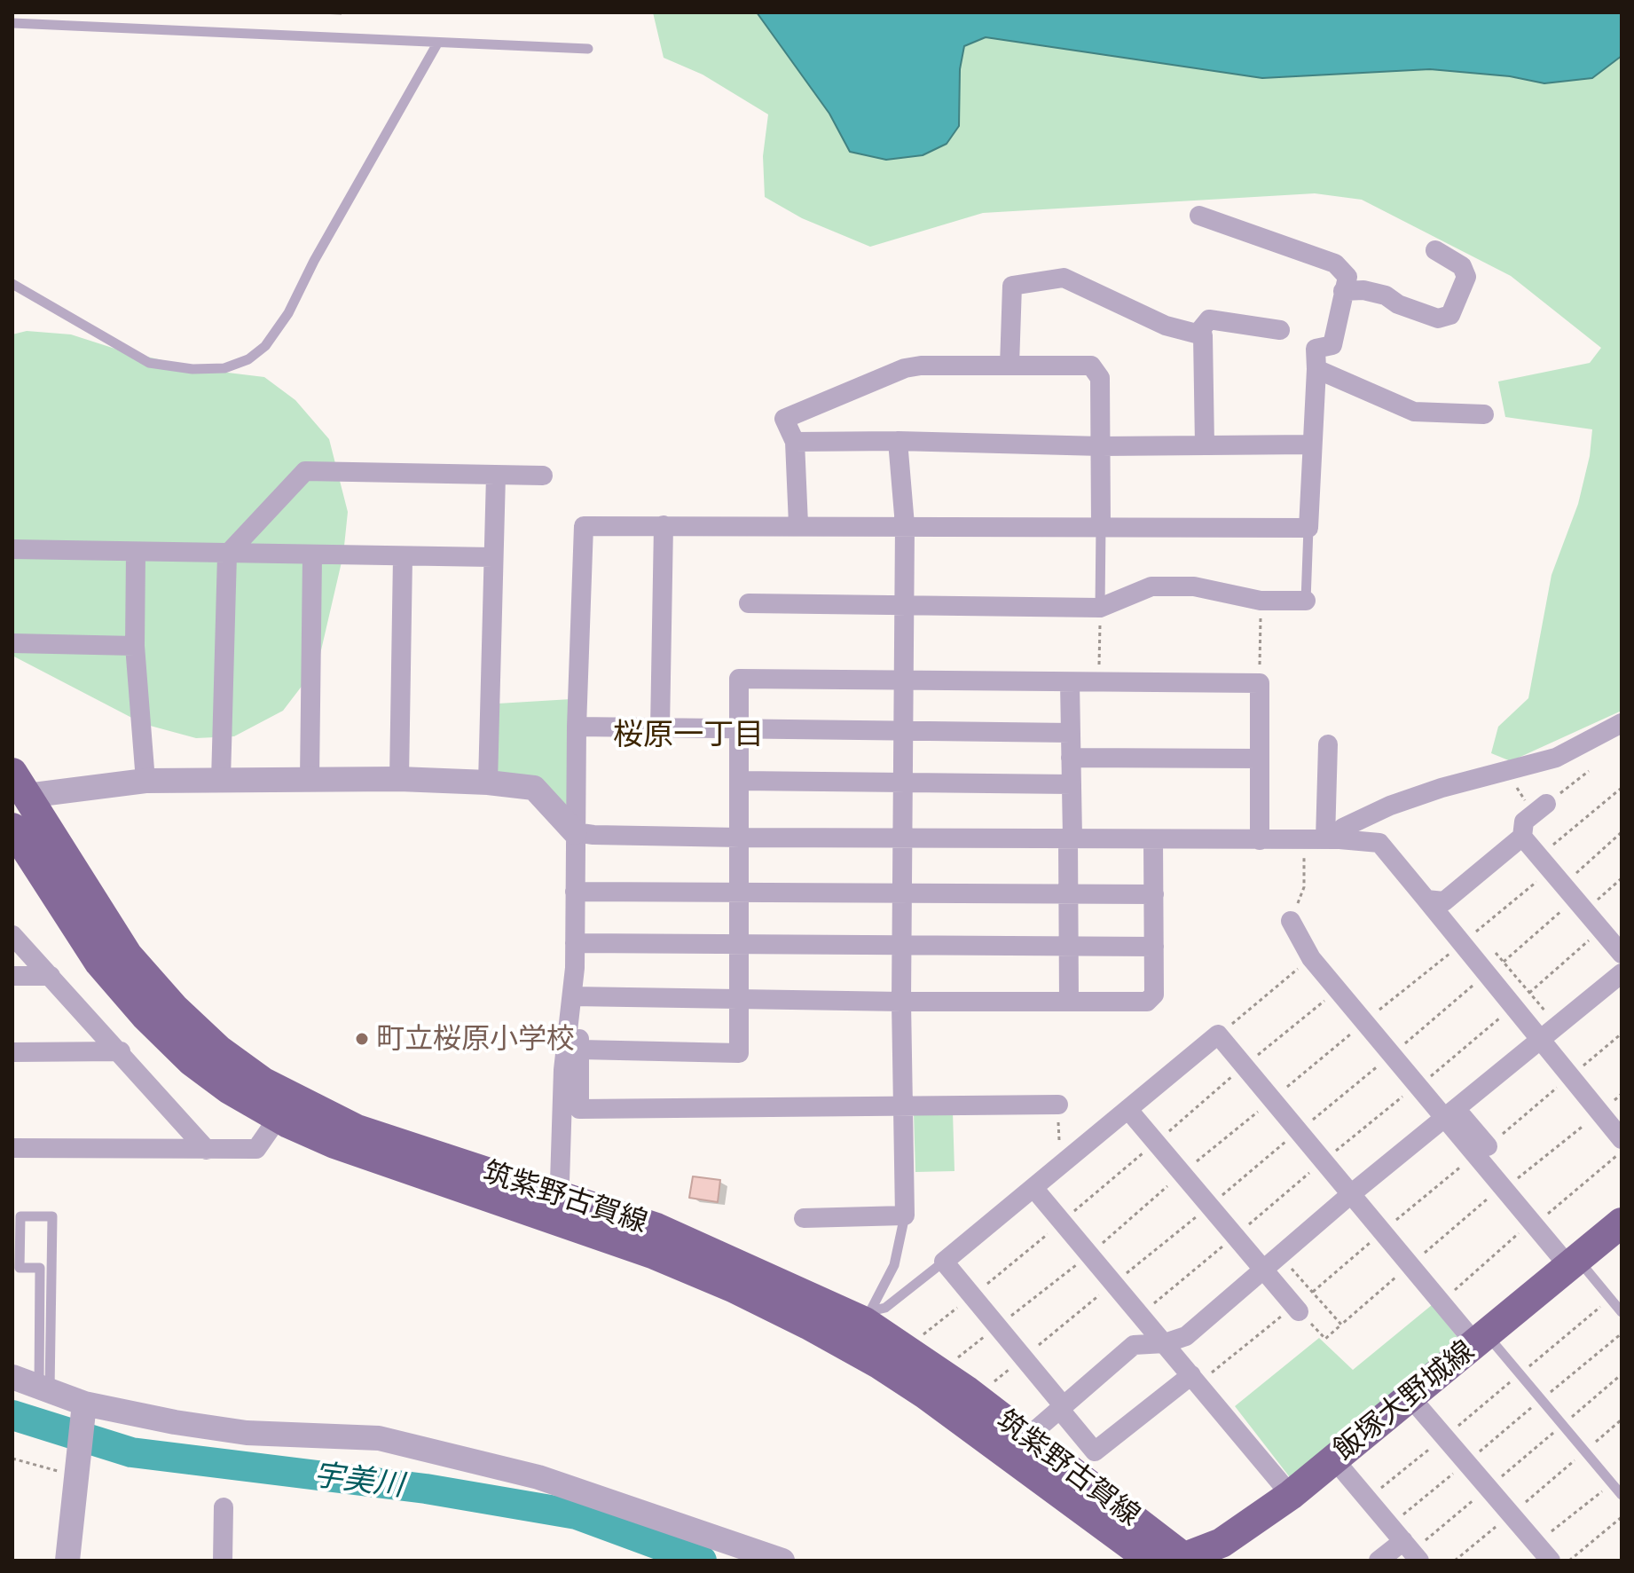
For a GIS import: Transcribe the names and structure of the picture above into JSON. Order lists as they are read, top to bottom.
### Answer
{
  "streets": {
    "main road": ["筑紫野古賀線", "飯塚大野城線"]
  },
  "crossings": [
    ["筑紫野古賀線", "飯塚大野城線"]
  ],
  "districts": ["桜原一丁目"],
  "water": ["宇美川"],
  "places": ["町立桜原小学校"]
}
